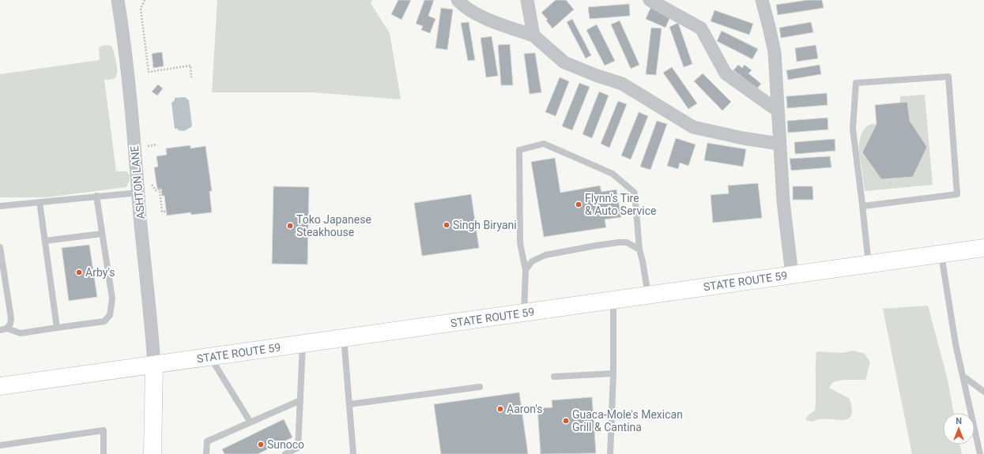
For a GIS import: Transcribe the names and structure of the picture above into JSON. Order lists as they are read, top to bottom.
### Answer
{
  "streets": {
    "main road": ["STATE ROUTE 59"],
    "street": ["ASHTON LANE"]
  },
  "crossings": [
    ["ASHTON LANE", "STATE ROUTE 59"]
  ],
  "places": [
    "Flynn's Tire & Auto Service",
    "Singh Biryani",
    "Toko Japanese Steakhouse",
    "Arby's",
    "Aaron's",
    "Guaca-Mole's Mexican Grill & Cantina",
    "Sunoco"
  ],
  "north": "top"
}
